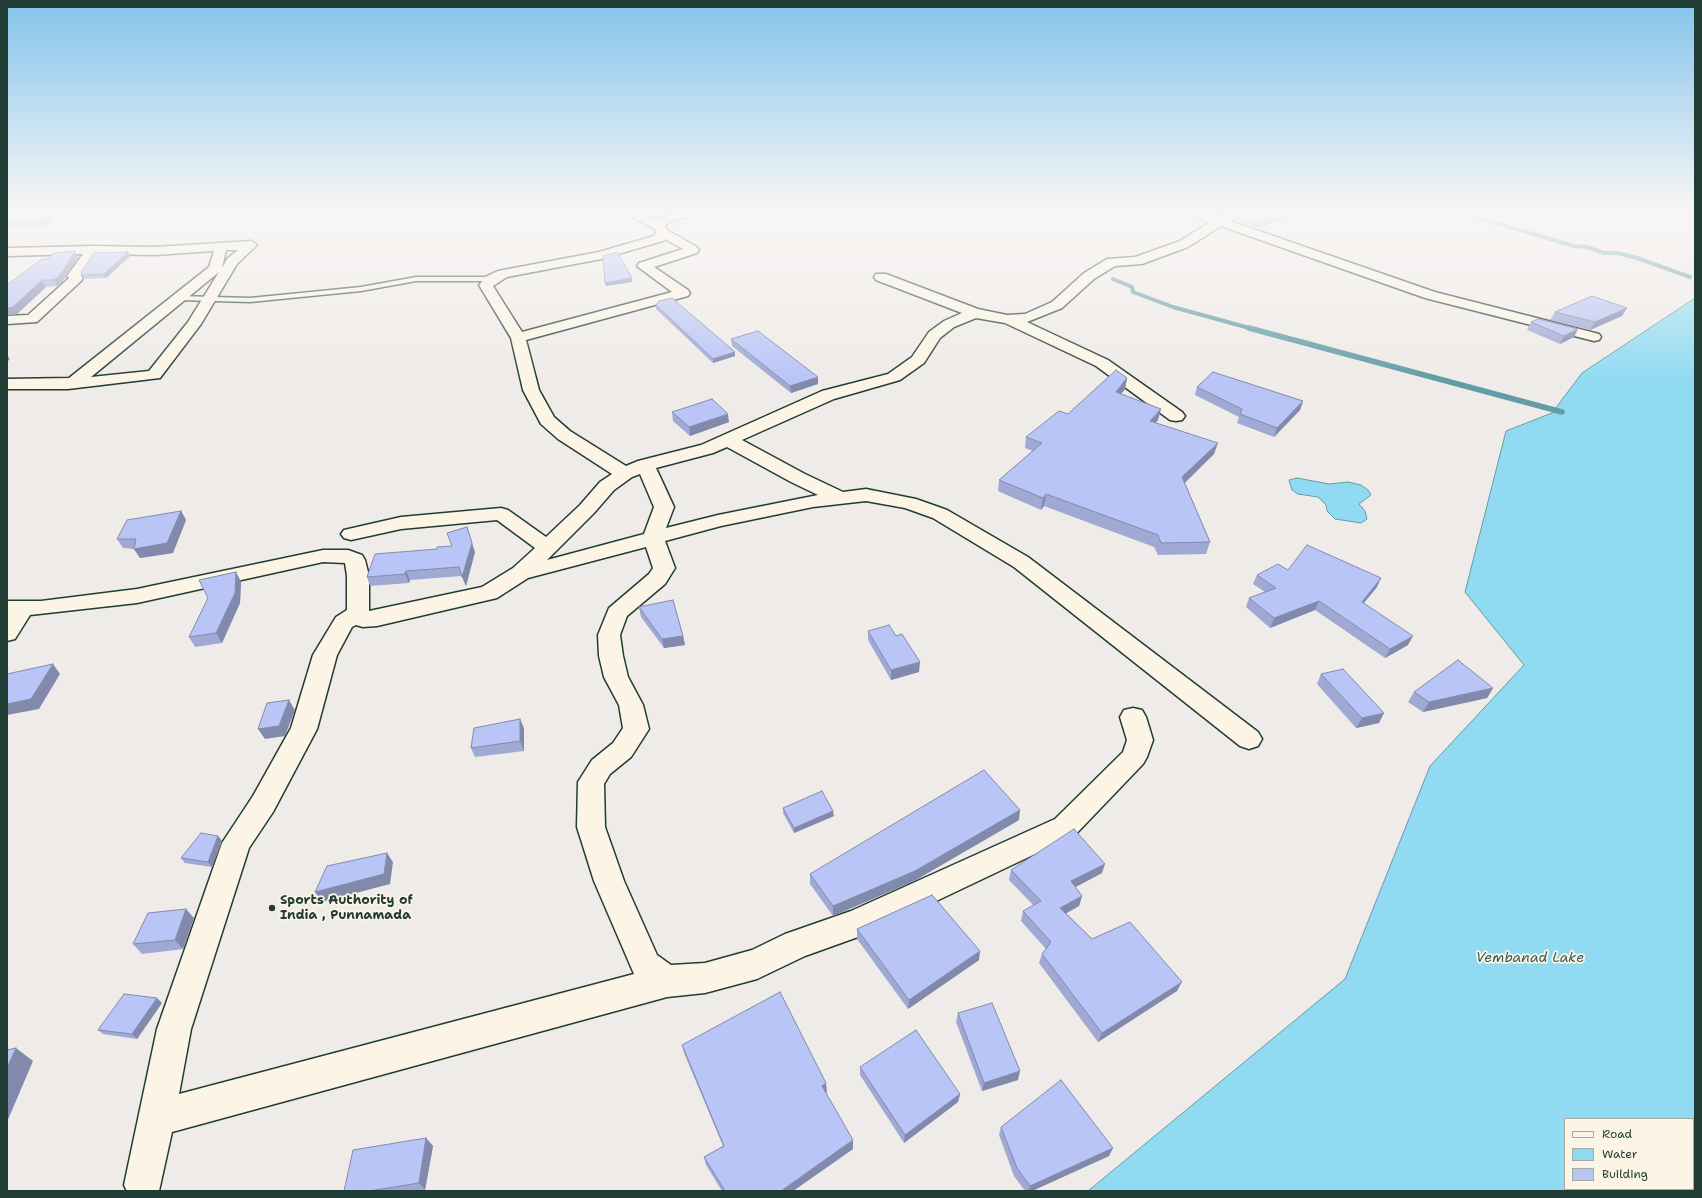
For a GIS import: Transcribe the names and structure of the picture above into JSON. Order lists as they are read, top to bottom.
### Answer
{
  "water": ["Vembanad Lake"],
  "places": ["Sports Authority of India , Punnamada"],
  "legend": ["Road", "Water", "Building"]
}
